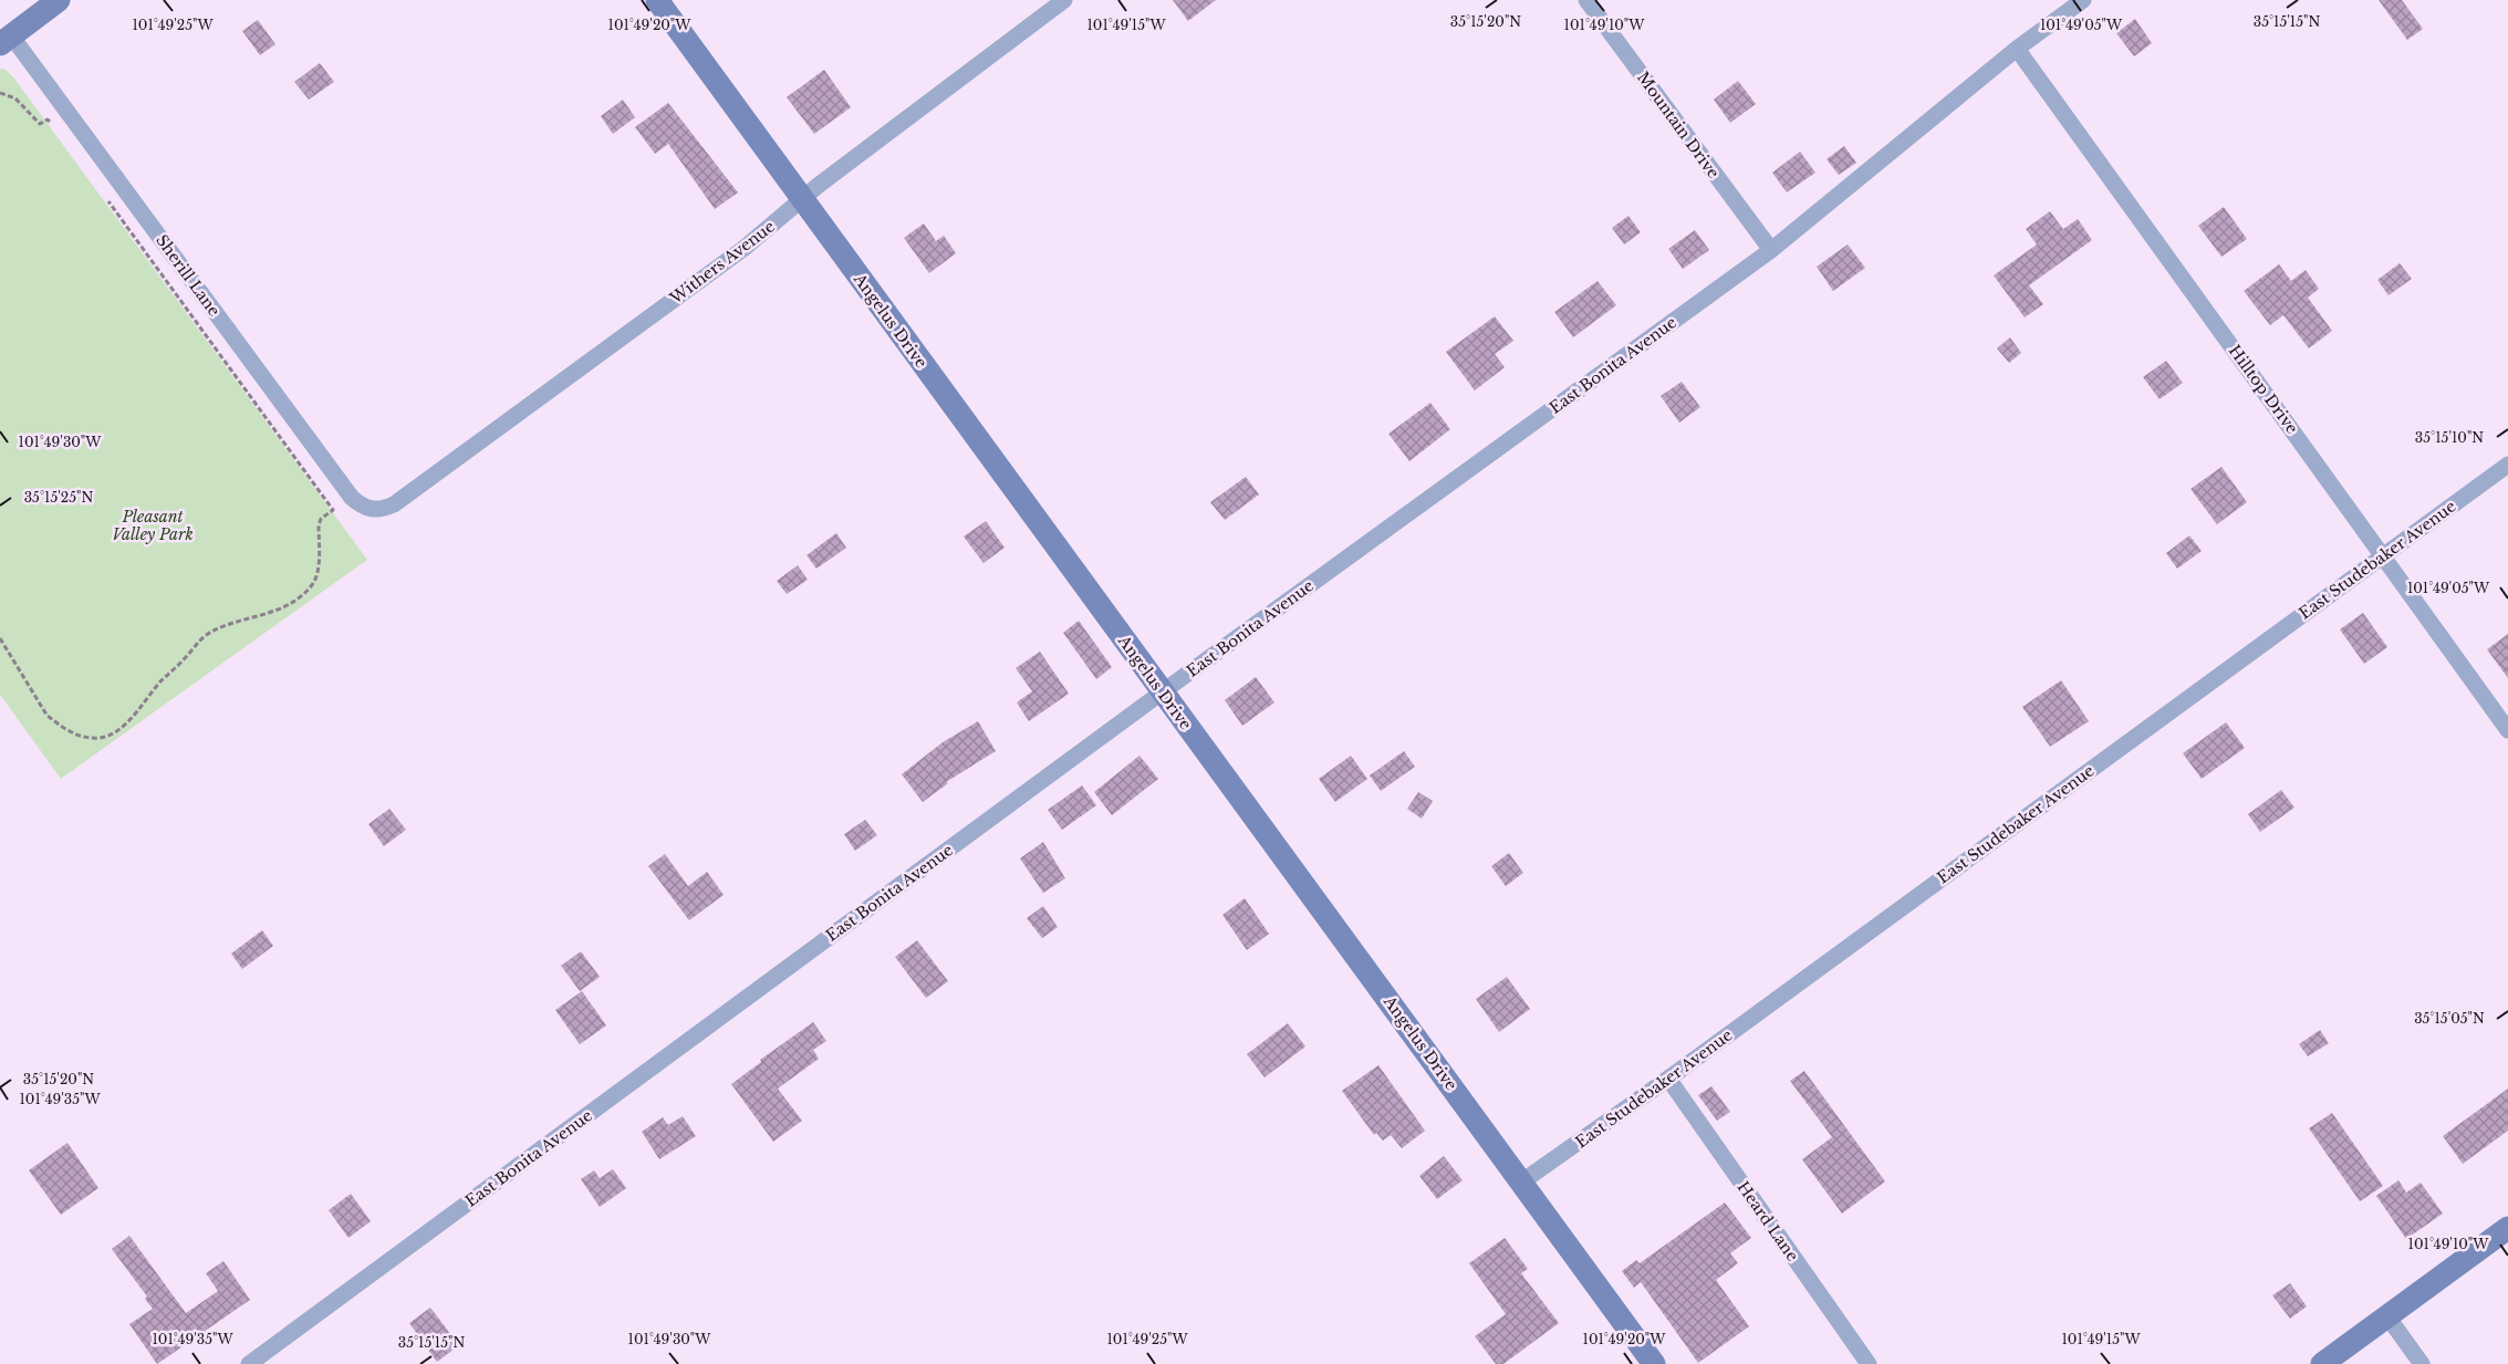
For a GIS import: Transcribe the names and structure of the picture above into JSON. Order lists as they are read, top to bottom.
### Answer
{
  "streets": {
    "street": [
      "Mountain Drive",
      "Withers Avenue",
      "Sherill Lane",
      "Angelus Drive",
      "East Bonita Avenue",
      "Hilltop Drive",
      "East Studebaker Avenue",
      "Heard Lane"
    ]
  },
  "crossings": [
    ["Mountain Drive", "East Bonita Avenue"],
    ["Withers Avenue", "Sherill Lane"],
    ["Withers Avenue", "Angelus Drive"],
    ["Angelus Drive", "East Bonita Avenue"],
    ["Angelus Drive", "East Studebaker Avenue"],
    ["East Bonita Avenue", "Hilltop Drive"],
    ["Hilltop Drive", "East Studebaker Avenue"],
    ["East Studebaker Avenue", "Heard Lane"]
  ],
  "parks": ["Pleasant Valley Park"],
  "coordinates": [
    "35°15'20\"N",
    "35°15'15\"N",
    "101°49'25\"W",
    "101°49'20\"W",
    "101°49'15\"W",
    "101°49'10\"W",
    "101°49'05\"W",
    "35°15'10\"N",
    "101°49'30\"W",
    "35°15'25\"N",
    "35°15'05\"N",
    "101°49'35\"W"
  ]
}
